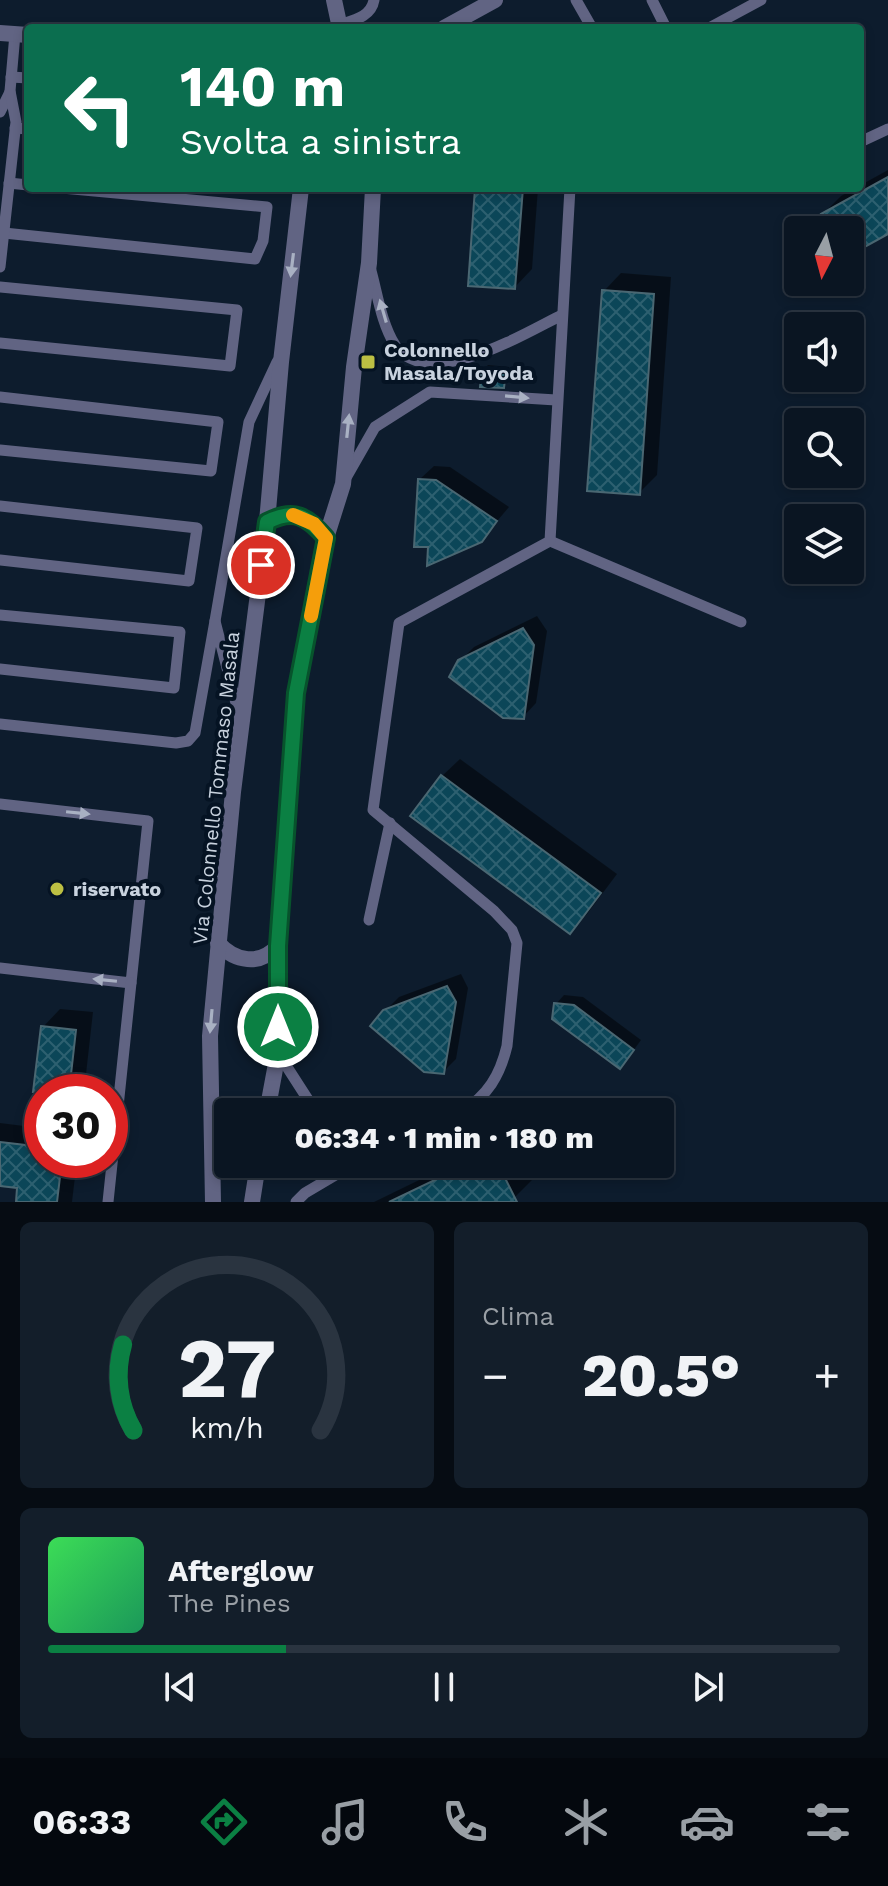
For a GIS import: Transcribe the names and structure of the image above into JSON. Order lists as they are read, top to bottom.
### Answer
{
  "streets": {
    "street": ["Via Colonnello Tommaso Masala"]
  },
  "places": {
    "transit": ["Colonnello Masala/Toyoda"],
    "other": ["riservato"]
  },
  "north": "bottom",
  "page": {
    "turn": ["140 m", "Svolta a sinistra"],
    "limit": "30",
    "trip": "06:34 · 1 min · 180 m",
    "tile": "Clima",
    "heat": ["−", "20.5°", "+"],
    "song": ["Afterglow", "The Pines"],
    "tabs": "06:33",
    "gauge": ["27", "km/h"]
  }
}
